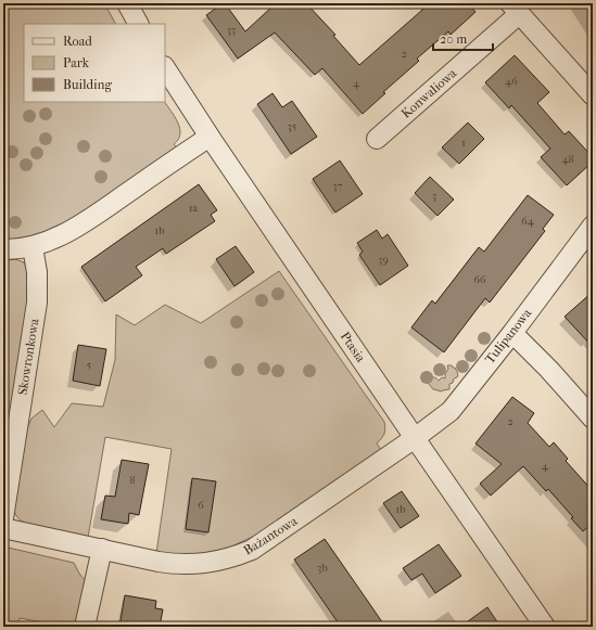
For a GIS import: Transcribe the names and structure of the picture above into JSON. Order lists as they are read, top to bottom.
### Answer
{
  "streets": {
    "street": [
      "Konwaliowa",
      "Tulipanowa",
      "Ptasia",
      "Skowronkowa",
      "Bażantowa"
    ]
  },
  "crossings": [
    ["Tulipanowa", "Ptasia"],
    ["Tulipanowa", "Bażantowa"],
    ["Ptasia", "Bażantowa"]
  ],
  "house_numbers": [
    "33",
    "2",
    "46",
    "4",
    "35",
    "1",
    "48",
    "37",
    "3",
    "1a",
    "64",
    "1b",
    "39",
    "66",
    "5",
    "2",
    "4",
    "8",
    "6",
    "1b",
    "3b"
  ],
  "legend": ["Road", "Park", "Building"],
  "scale_bar": "20 m"
}
